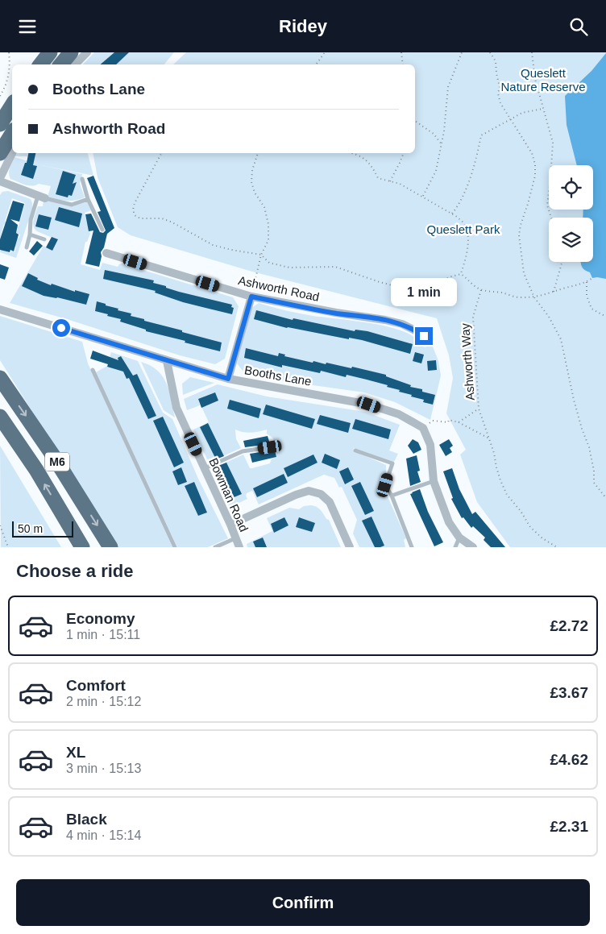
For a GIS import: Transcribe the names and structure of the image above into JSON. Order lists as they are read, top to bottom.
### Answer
{
  "streets": {
    "highway": ["M6"],
    "street": ["Ashworth Road", "Booths Lane", "Bowman Road"],
    "path": ["Ashworth Way"]
  },
  "crossings": [
    ["Booths Lane", "Bowman Road"]
  ],
  "parks": ["Queslett Nature Reserve", "Queslett Park"],
  "scale_bar": "50 m",
  "page": {
    "header": "Ridey",
    "banner": ["Booths Lane", "Ashworth Road"],
    "bubble": "1 min",
    "scale": "50 m",
    "heading": "Choose a ride",
    "list": [
      {
        "name": "Economy",
        "note": "1 min · 15:11",
        "value": "£2.72"
      },
      {
        "name": "Comfort",
        "note": "2 min · 15:12",
        "value": "£3.67"
      },
      {
        "name": "XL",
        "note": "3 min · 15:13",
        "value": "£4.62"
      },
      {
        "name": "Black",
        "note": "4 min · 15:14",
        "value": "£2.31"
      }
    ],
    "buttons": "Confirm"
  }
}
